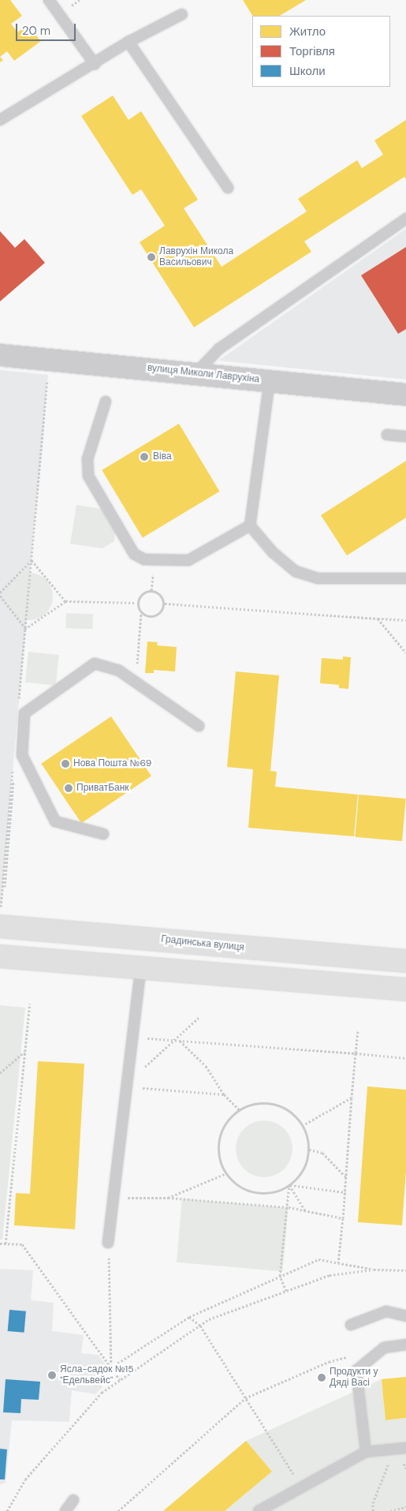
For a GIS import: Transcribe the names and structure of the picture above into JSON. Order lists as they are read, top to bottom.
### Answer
{
  "streets": {
    "street": ["вулиця Миколи Лаврухіна", "Градинська вулиця"]
  },
  "places": [
    "Лаврухін Микола Васильович",
    "Віва",
    "Нова Пошта №69",
    "ПриватБанк",
    "Ясла-садок №15 \"Едельвейс\"",
    "Продукти у Дяді Васі"
  ],
  "legend": ["Житло", "Торгівля", "Школи"],
  "scale_bar": "20 m"
}
